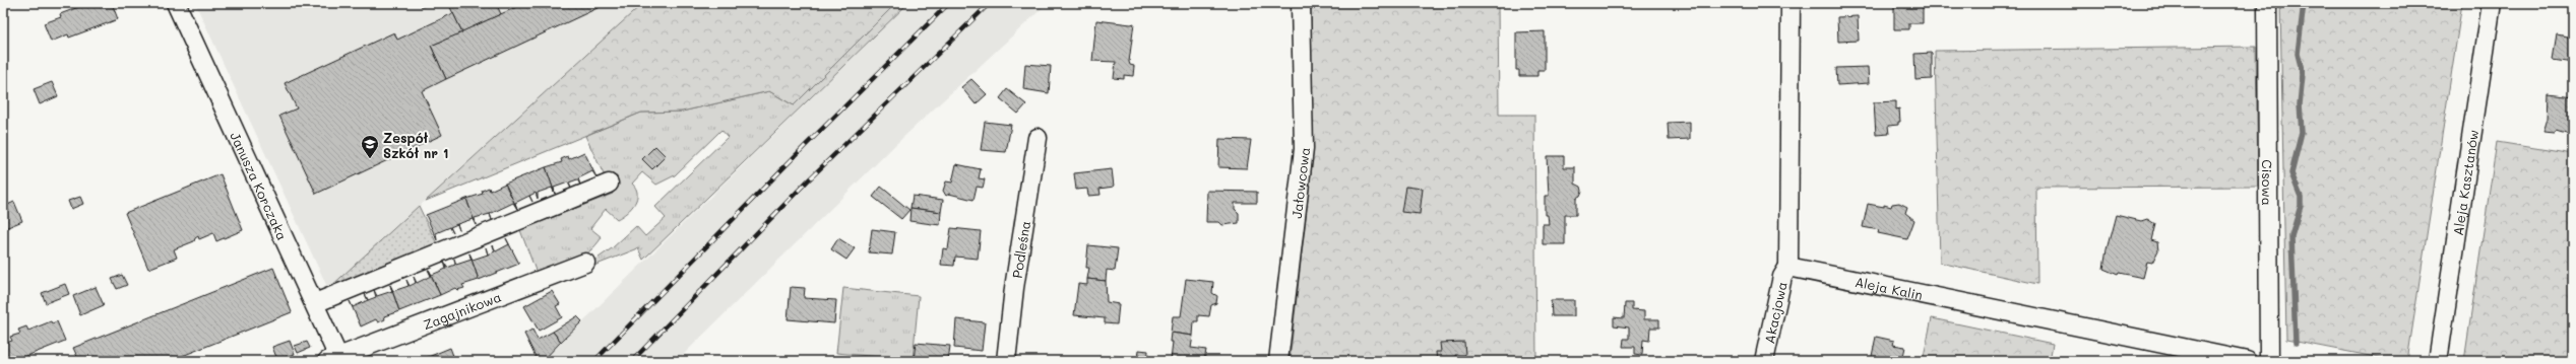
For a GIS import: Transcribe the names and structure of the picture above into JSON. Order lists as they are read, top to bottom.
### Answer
{
  "streets": {
    "street": [
      "Jałowcowa",
      "Cisowa",
      "Aleja Kasztanów",
      "Janusza Korczaka",
      "Podleśna",
      "Aleja Kalin",
      "Zagajnikowa",
      "Akacjowa"
    ]
  },
  "crossings": [
    ["Janusza Korczaka", "Zagajnikowa"],
    ["Aleja Kalin", "Akacjowa"]
  ],
  "places": {
    "school or university": ["Zespół Szkół nr 1"]
  }
}
